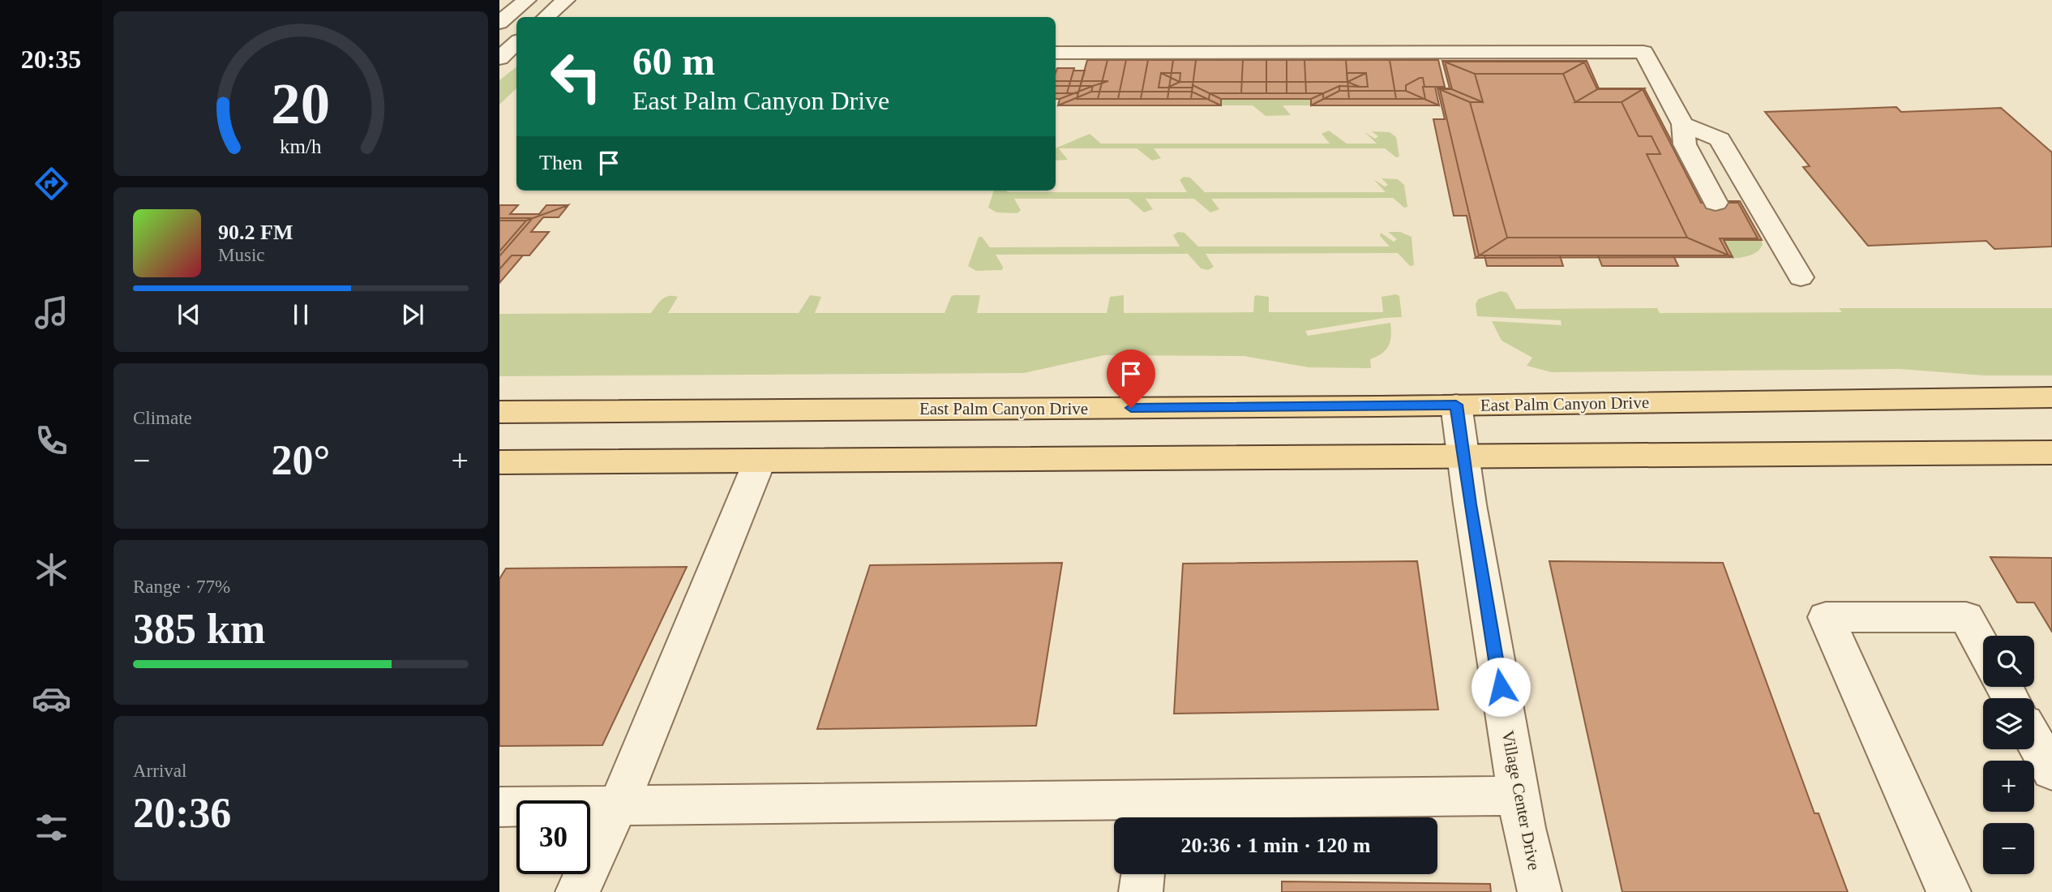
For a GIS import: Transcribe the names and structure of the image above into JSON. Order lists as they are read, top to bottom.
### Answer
{
  "streets": {
    "main road": ["East Palm Canyon Drive"],
    "street": ["Village Center Drive"]
  },
  "crossings": [
    ["East Palm Canyon Drive", "Village Center Drive"]
  ],
  "page": {
    "tabs": "20:35",
    "turn": ["60 m", "East Palm Canyon Drive"],
    "then": "Then",
    "song": ["90.2 FM", "Music"],
    "tile": [
      "Climate",
      ["Range · 77%", "385 km"],
      ["Arrival", "20:36"]
    ],
    "heat": ["−", "20°", "+"],
    "map_buttons": ["+", "−"],
    "limit": "30",
    "trip": "20:36 · 1 min · 120 m",
    "gauge": ["20", "km/h"]
  }
}
